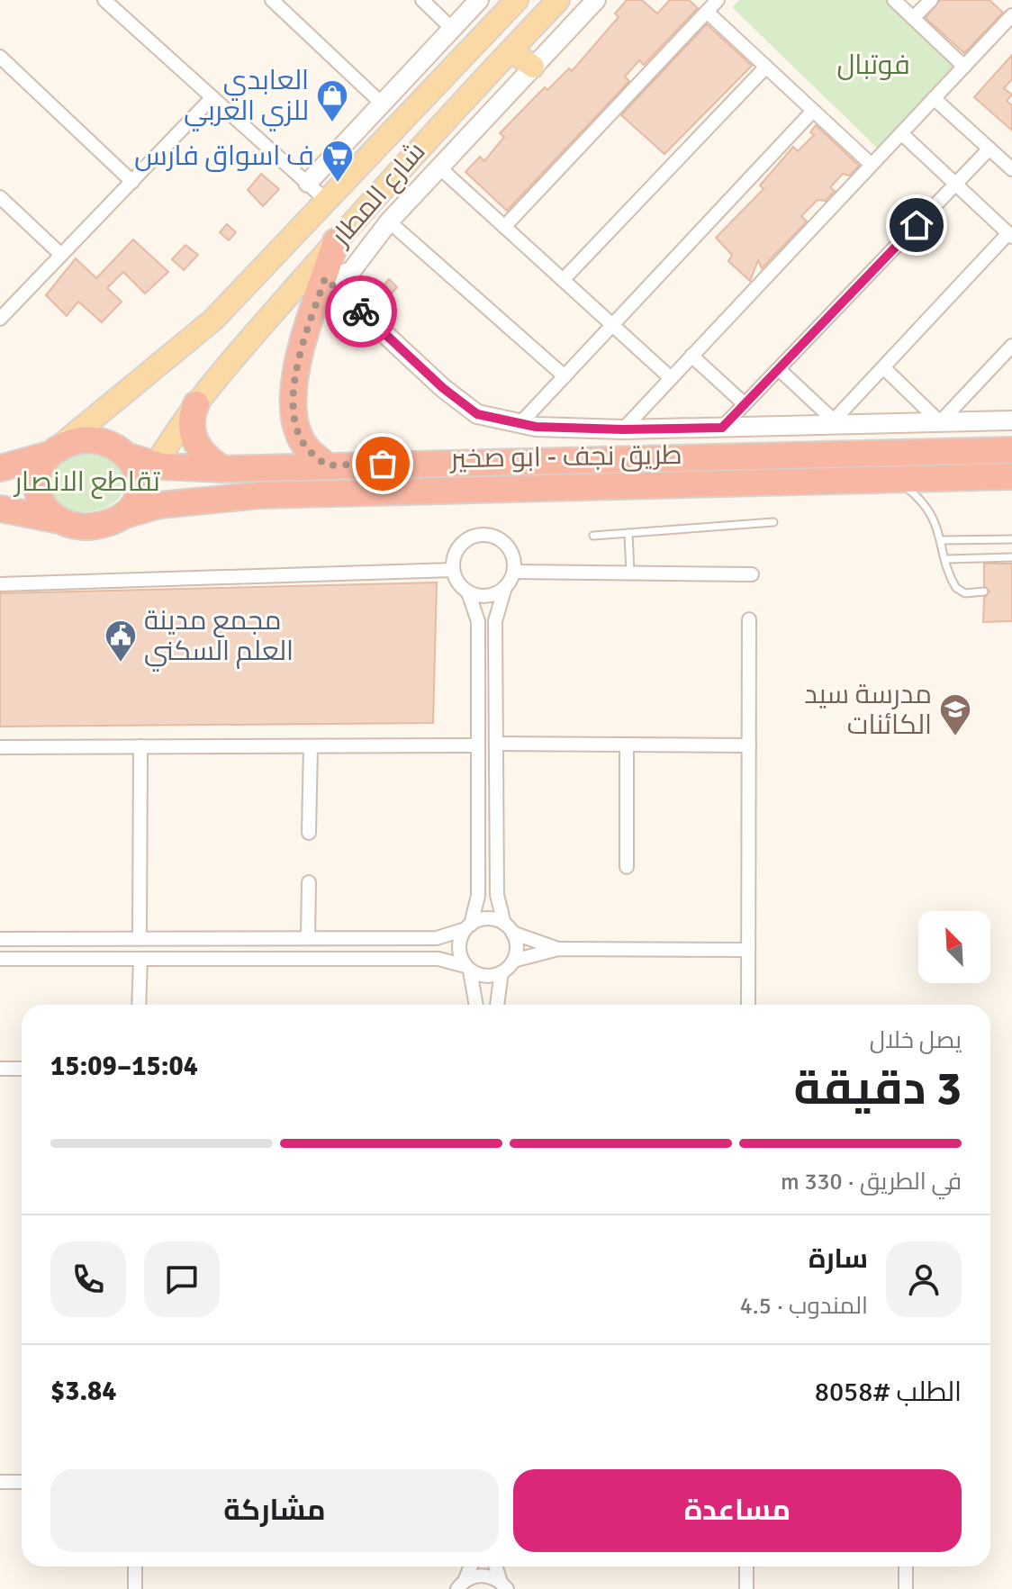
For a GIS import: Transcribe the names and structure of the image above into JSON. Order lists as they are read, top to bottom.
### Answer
{
  "streets": {
    "highway": ["طريق نجف - ابو صخير"],
    "main road": ["شارع المطار"]
  },
  "crossings": [
    ["شارع المطار", "طريق نجف - ابو صخير"]
  ],
  "parks": ["فوتبال", "تقاطع الانصار"],
  "places": {
    "shop": ["العابدي للزي العربي"],
    "supermarket": ["ف اسواق فارس"],
    "public building": ["مجمع مدينة العلم السكني"],
    "school or university": ["مدرسة سيد الكائنات"]
  },
  "north": "top left",
  "page": {
    "heading": ["3 دقيقة", "يصل خلال", "15:04–15:09"],
    "panel": [
      "سارة",
      "المندوب · 4.5",
      "الطلب #8058",
      "$3.84"
    ],
    "bar": "في الطريق · 330 m",
    "buttons": ["مساعدة", "مشاركة"]
  }
}
